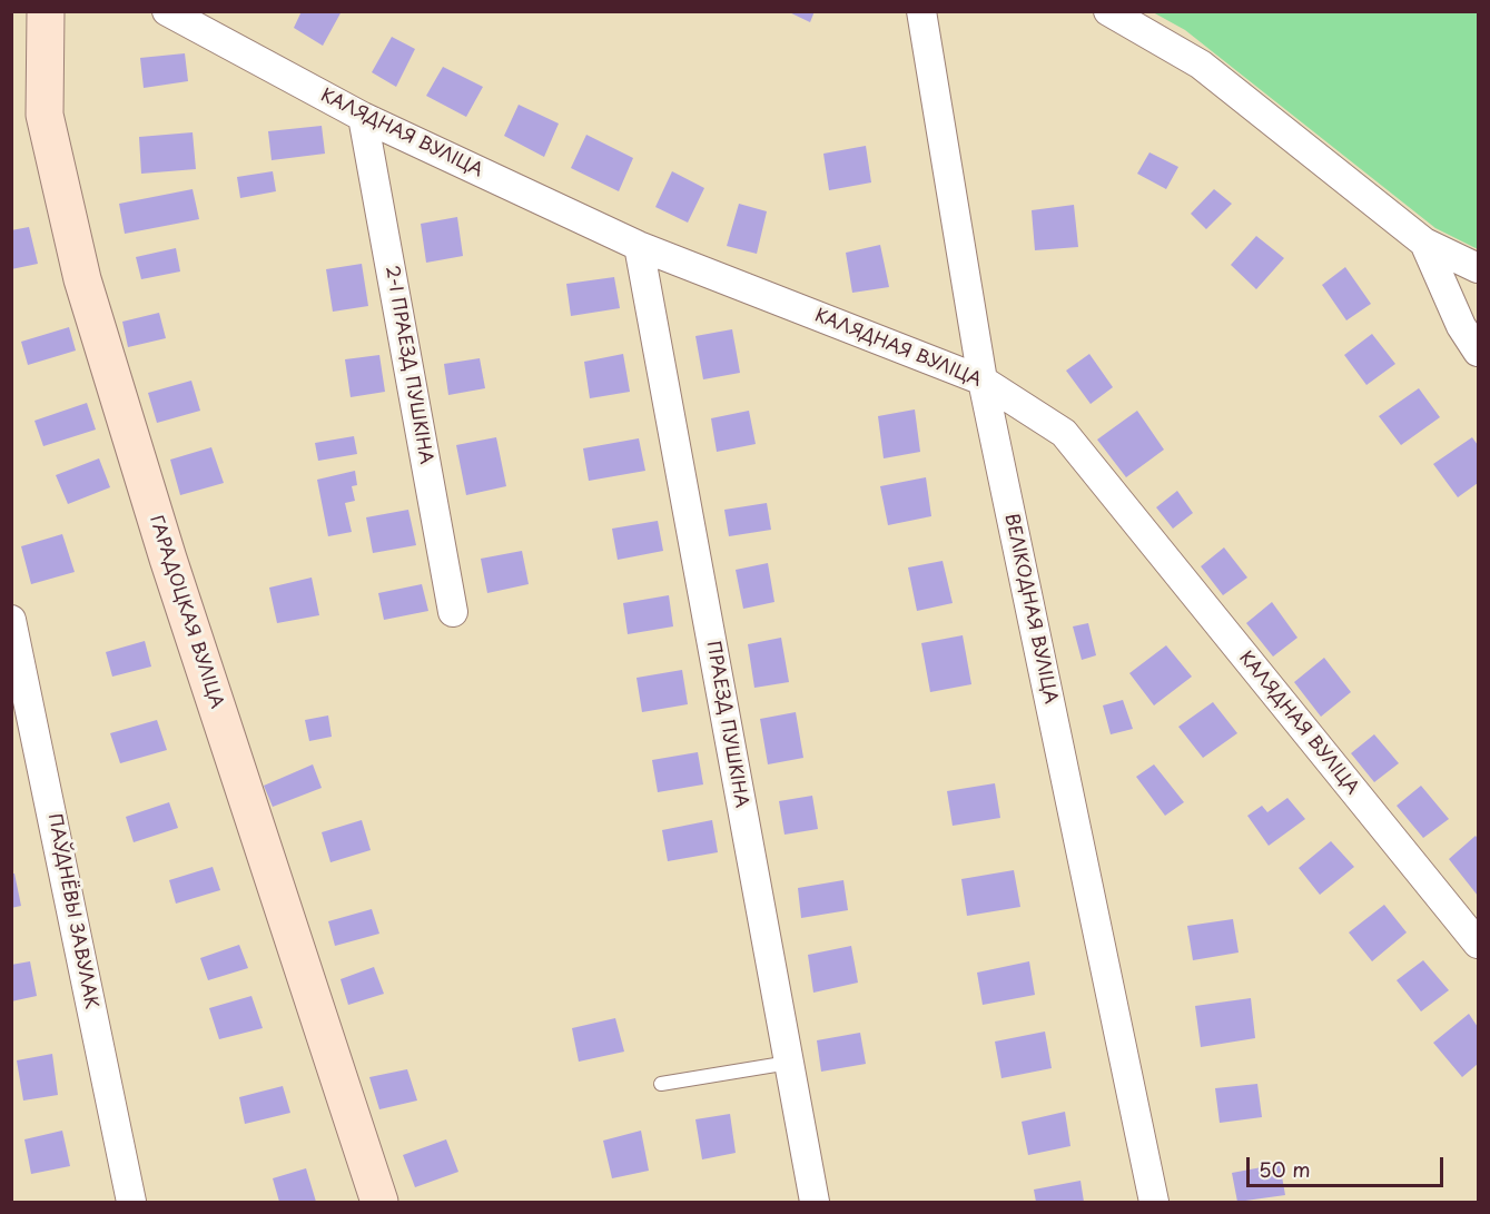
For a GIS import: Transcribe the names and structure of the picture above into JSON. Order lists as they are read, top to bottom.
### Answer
{
  "streets": {
    "street": [
      "КАЛЯДНАЯ ВУЛІЦА",
      "2-І ПРАЕЗД ПУШКІНА",
      "ВЕЛІКОДНАЯ ВУЛІЦА",
      "ГАРАДОЦКАЯ ВУЛІЦА",
      "ПРАЕЗД ПУШКІНА",
      "ПАЎДНЁВЫ ЗАВУЛАК"
    ]
  },
  "crossings": [
    ["КАЛЯДНАЯ ВУЛІЦА", "2-І ПРАЕЗД ПУШКІНА"],
    ["КАЛЯДНАЯ ВУЛІЦА", "ВЕЛІКОДНАЯ ВУЛІЦА"],
    ["КАЛЯДНАЯ ВУЛІЦА", "ПРАЕЗД ПУШКІНА"]
  ],
  "scale_bar": "50 m"
}
